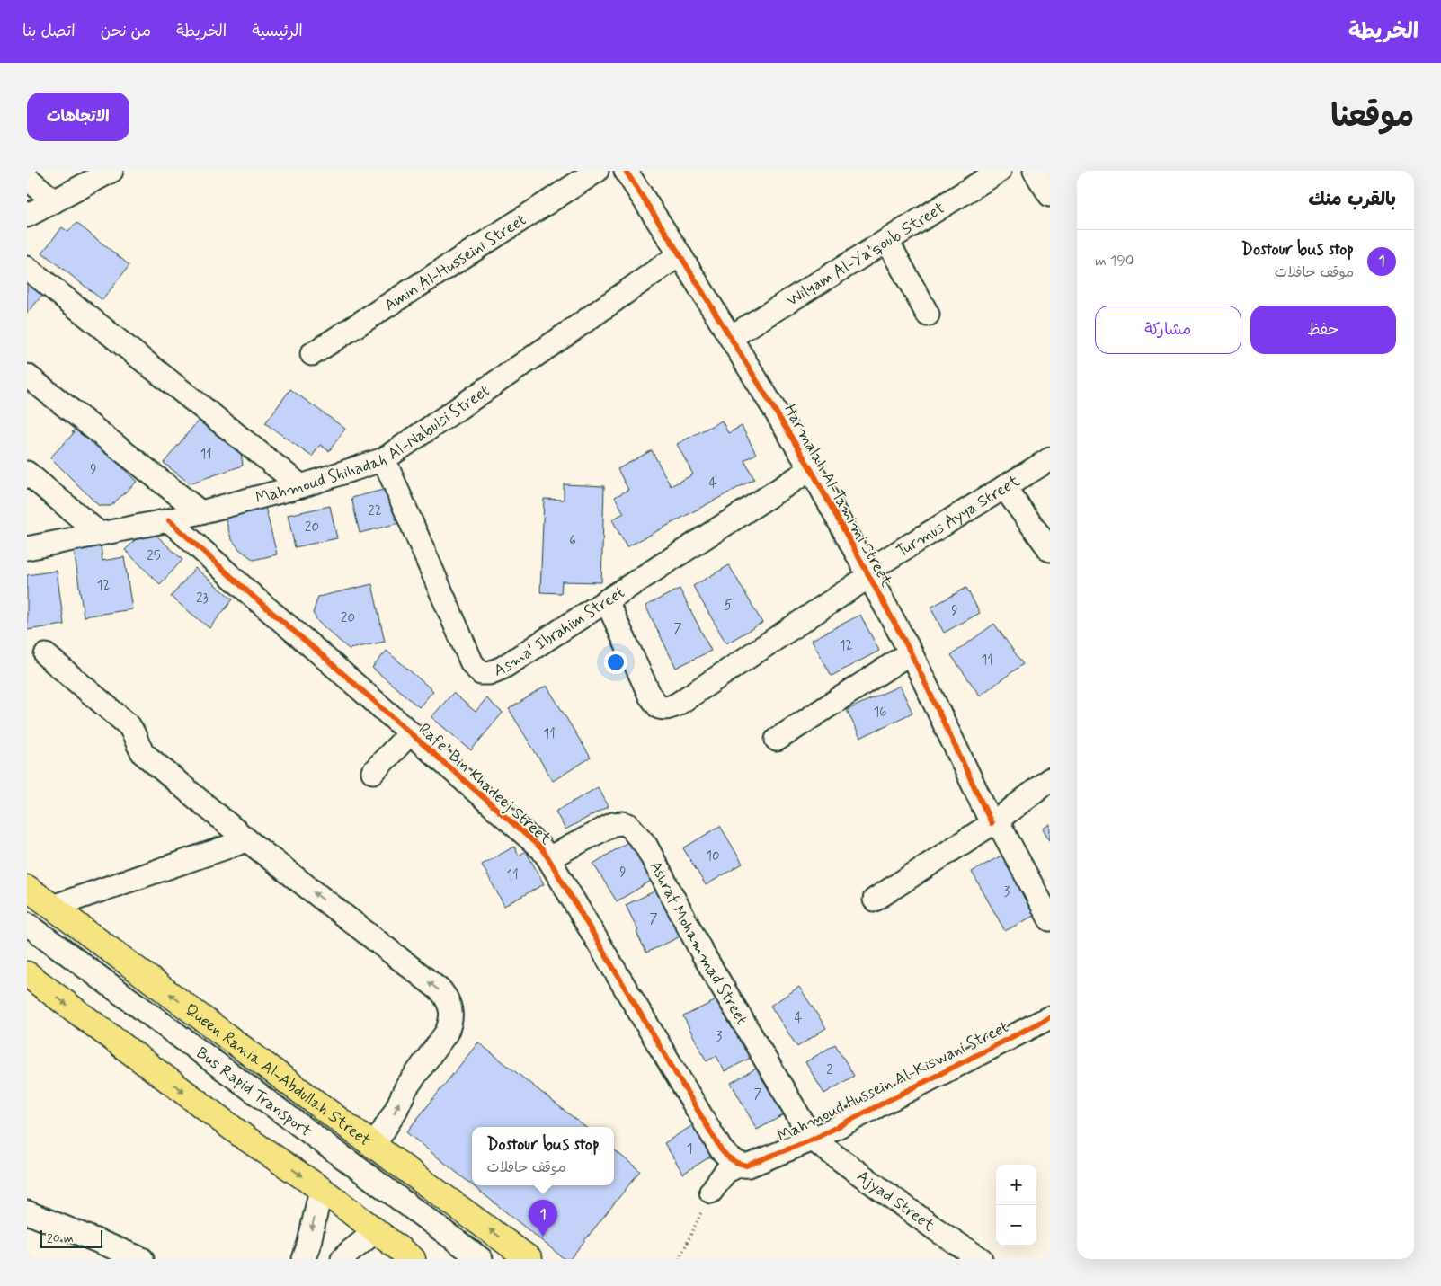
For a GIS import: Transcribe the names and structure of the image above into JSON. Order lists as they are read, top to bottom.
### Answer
{
  "streets": {
    "main road": ["Queen Rania Al-Abdullah Street"],
    "street": [
      "Wilyam Al-Ya’qoub Street",
      "Amin Al-Husseini Street",
      "Mahmoud Shihadah Al-Nabulsi Street",
      "Harmalah Al-Tamimi Street",
      "Turmus Ayya Street",
      "Asma’ Ibrahim Street",
      "Rafe’ Bin Khadeej Street",
      "Ashraf Mohammad Street",
      "Mahmoud Hussein Al-Kiswani Street",
      "Bus Rapid Transport",
      "Ajyad Street"
    ]
  },
  "crossings": [
    ["Wilyam Al-Ya’qoub Street", "Harmalah Al-Tamimi Street"],
    ["Mahmoud Shihadah Al-Nabulsi Street", "Harmalah Al-Tamimi Street"],
    ["Mahmoud Shihadah Al-Nabulsi Street", "Asma’ Ibrahim Street"],
    ["Mahmoud Shihadah Al-Nabulsi Street", "Rafe’ Bin Khadeej Street"],
    ["Harmalah Al-Tamimi Street", "Turmus Ayya Street"],
    ["Harmalah Al-Tamimi Street", "Asma’ Ibrahim Street"],
    ["Turmus Ayya Street", "Asma’ Ibrahim Street"],
    ["Rafe’ Bin Khadeej Street", "Ashraf Mohammad Street"],
    ["Rafe’ Bin Khadeej Street", "Mahmoud Hussein Al-Kiswani Street"],
    ["Ashraf Mohammad Street", "Mahmoud Hussein Al-Kiswani Street"],
    ["Ashraf Mohammad Street", "Ajyad Street"],
    ["Mahmoud Hussein Al-Kiswani Street", "Ajyad Street"]
  ],
  "house_numbers": [
    "11",
    "9",
    "4",
    "22",
    "20",
    "6",
    "25",
    "12",
    "23",
    "5",
    "9",
    "20",
    "7",
    "12",
    "11",
    "16",
    "11",
    "10",
    "9",
    "11",
    "3",
    "7",
    "4",
    "3",
    "2",
    "7",
    "1"
  ],
  "scale_bar": "20 m",
  "page": {
    "header": "الخريطة",
    "nav": [
      "الرئيسية",
      "الخريطة",
      "من نحن",
      "اتصل بنا"
    ],
    "title": "موقعنا",
    "buttons": [
      "الاتجاهات",
      ["حفظ", "مشاركة"]
    ],
    "heading": "بالقرب منك",
    "list": [
      {
        "mark": "1",
        "name": "Dostour bus stop",
        "note": "موقف حافلات",
        "value": "190 m"
      }
    ],
    "popup": ["Dostour bus stop", "موقف حافلات"],
    "map_buttons": ["+", "−"],
    "pins": "1",
    "scale": "20 m"
  }
}
